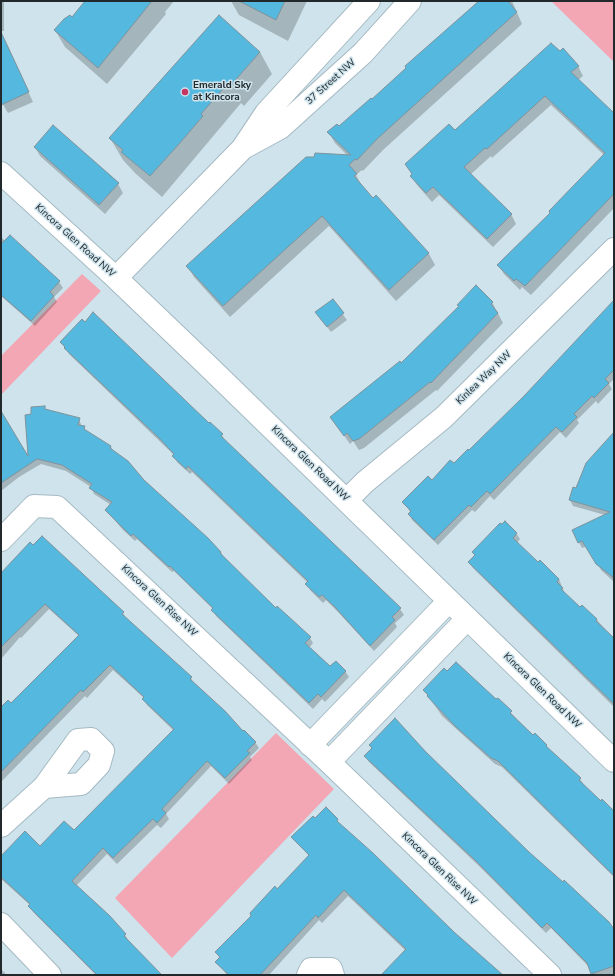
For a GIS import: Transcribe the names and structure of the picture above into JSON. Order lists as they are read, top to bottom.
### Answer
{
  "streets": {
    "street": [
      "37 Street NW",
      "Kincora Glen Road NW",
      "Kinlea Way NW",
      "Kincora Glen Rise NW"
    ]
  },
  "crossings": [
    ["37 Street NW", "Kincora Glen Road NW"],
    ["Kincora Glen Road NW", "Kinlea Way NW"]
  ],
  "places": ["Emerald Sky at Kincora"]
}
